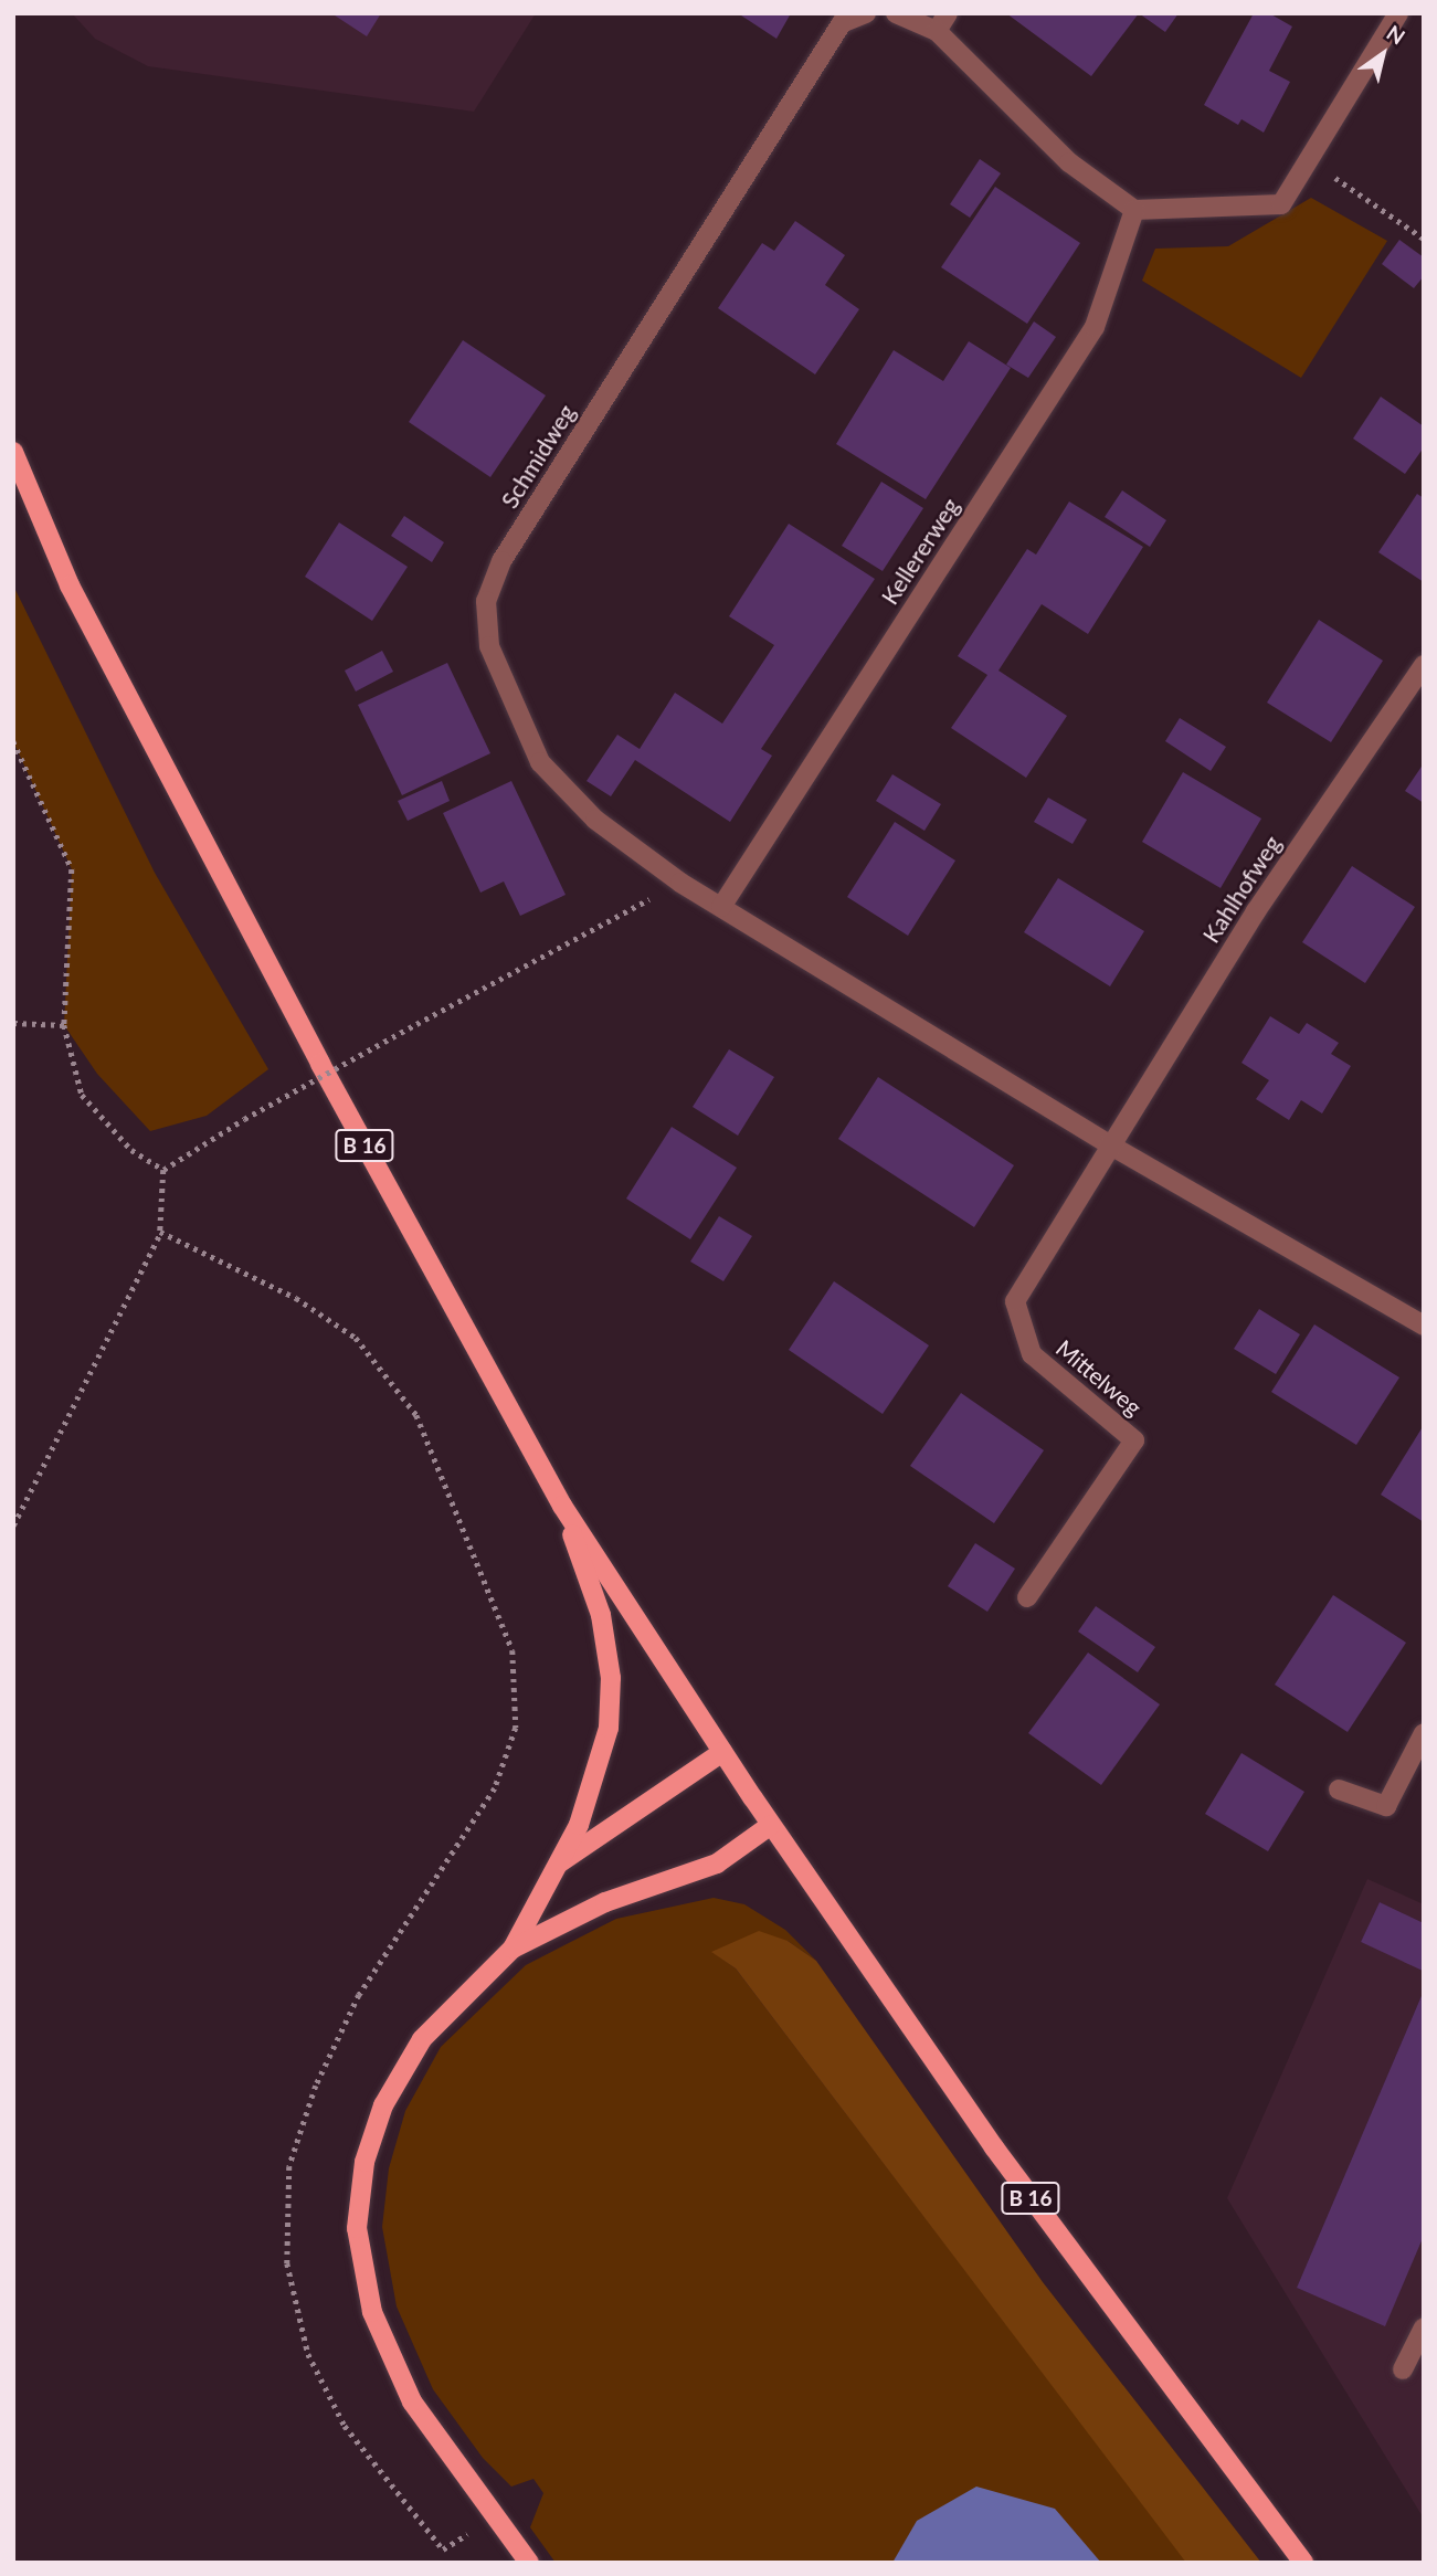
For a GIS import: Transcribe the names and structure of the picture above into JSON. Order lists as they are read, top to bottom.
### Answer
{
  "streets": {
    "main road": ["B 16"],
    "street": [
      "Schmidweg",
      "Kellererweg",
      "Kahlhofweg",
      "Mittelweg"
    ]
  },
  "crossings": [
    ["Schmidweg", "Kellererweg"],
    ["Kahlhofweg", "Mittelweg"]
  ],
  "north": "top right"
}
